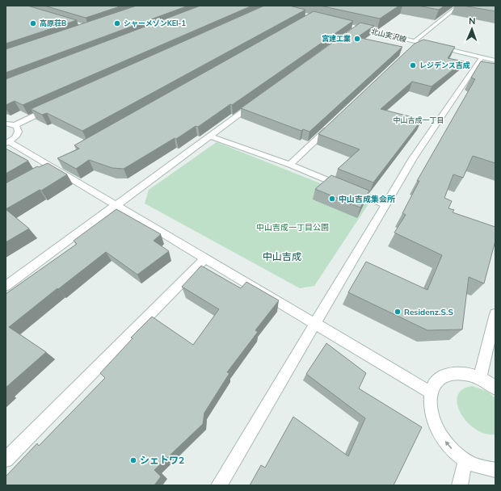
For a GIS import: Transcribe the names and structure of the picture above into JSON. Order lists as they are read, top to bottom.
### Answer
{
  "streets": {
    "street": ["北山実沢線"]
  },
  "districts": ["中山吉成一丁目", "中山吉成"],
  "parks": ["中山吉成一丁目公園"],
  "places": [
    "高原荘B",
    "シャーメゾンKEI-1",
    "宮建工業",
    "レジデンス吉成",
    "中山吉成集会所",
    "Residenz.S.S",
    "シェトワ2"
  ],
  "north": "top"
}
